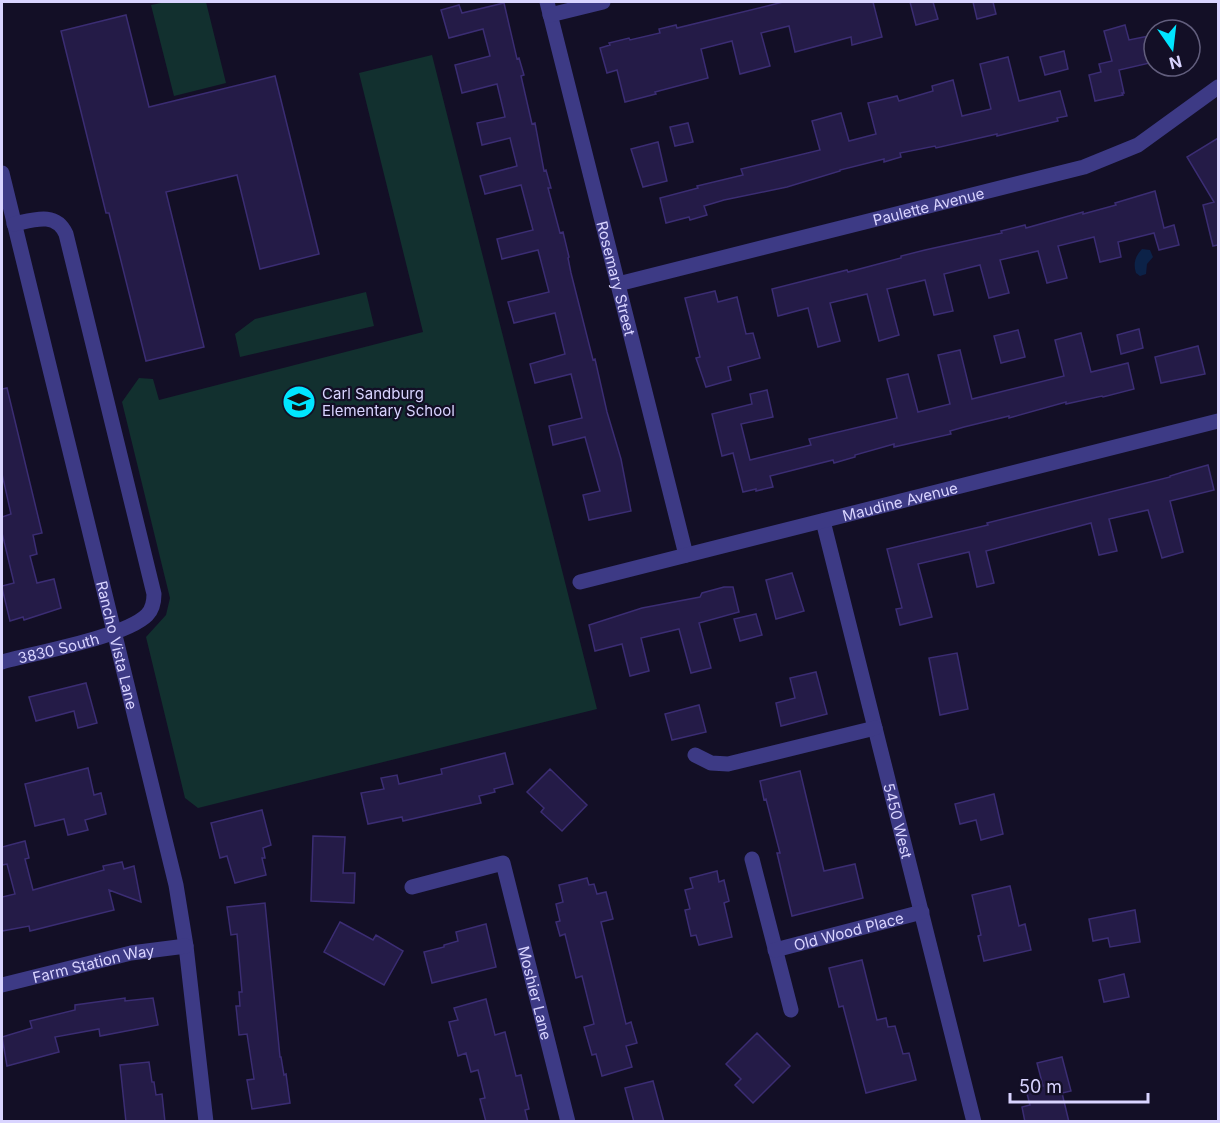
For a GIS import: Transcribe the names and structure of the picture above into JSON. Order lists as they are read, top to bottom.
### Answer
{
  "streets": {
    "street": [
      "Paulette Avenue",
      "Rosemary Street",
      "Maudine Avenue",
      "Rancho Vista Lane",
      "3830 South",
      "5450 West",
      "Old Wood Place",
      "Farm Station Way",
      "Moshier Lane"
    ]
  },
  "crossings": [
    ["Paulette Avenue", "Rosemary Street"],
    ["Rosemary Street", "Maudine Avenue"],
    ["Maudine Avenue", "5450 West"],
    ["Rancho Vista Lane", "3830 South"],
    ["Rancho Vista Lane", "Farm Station Way"],
    ["5450 West", "Old Wood Place"]
  ],
  "places": {
    "school or university": ["Carl Sandburg Elementary School"]
  },
  "scale_bar": "50 m",
  "north": "bottom"
}
